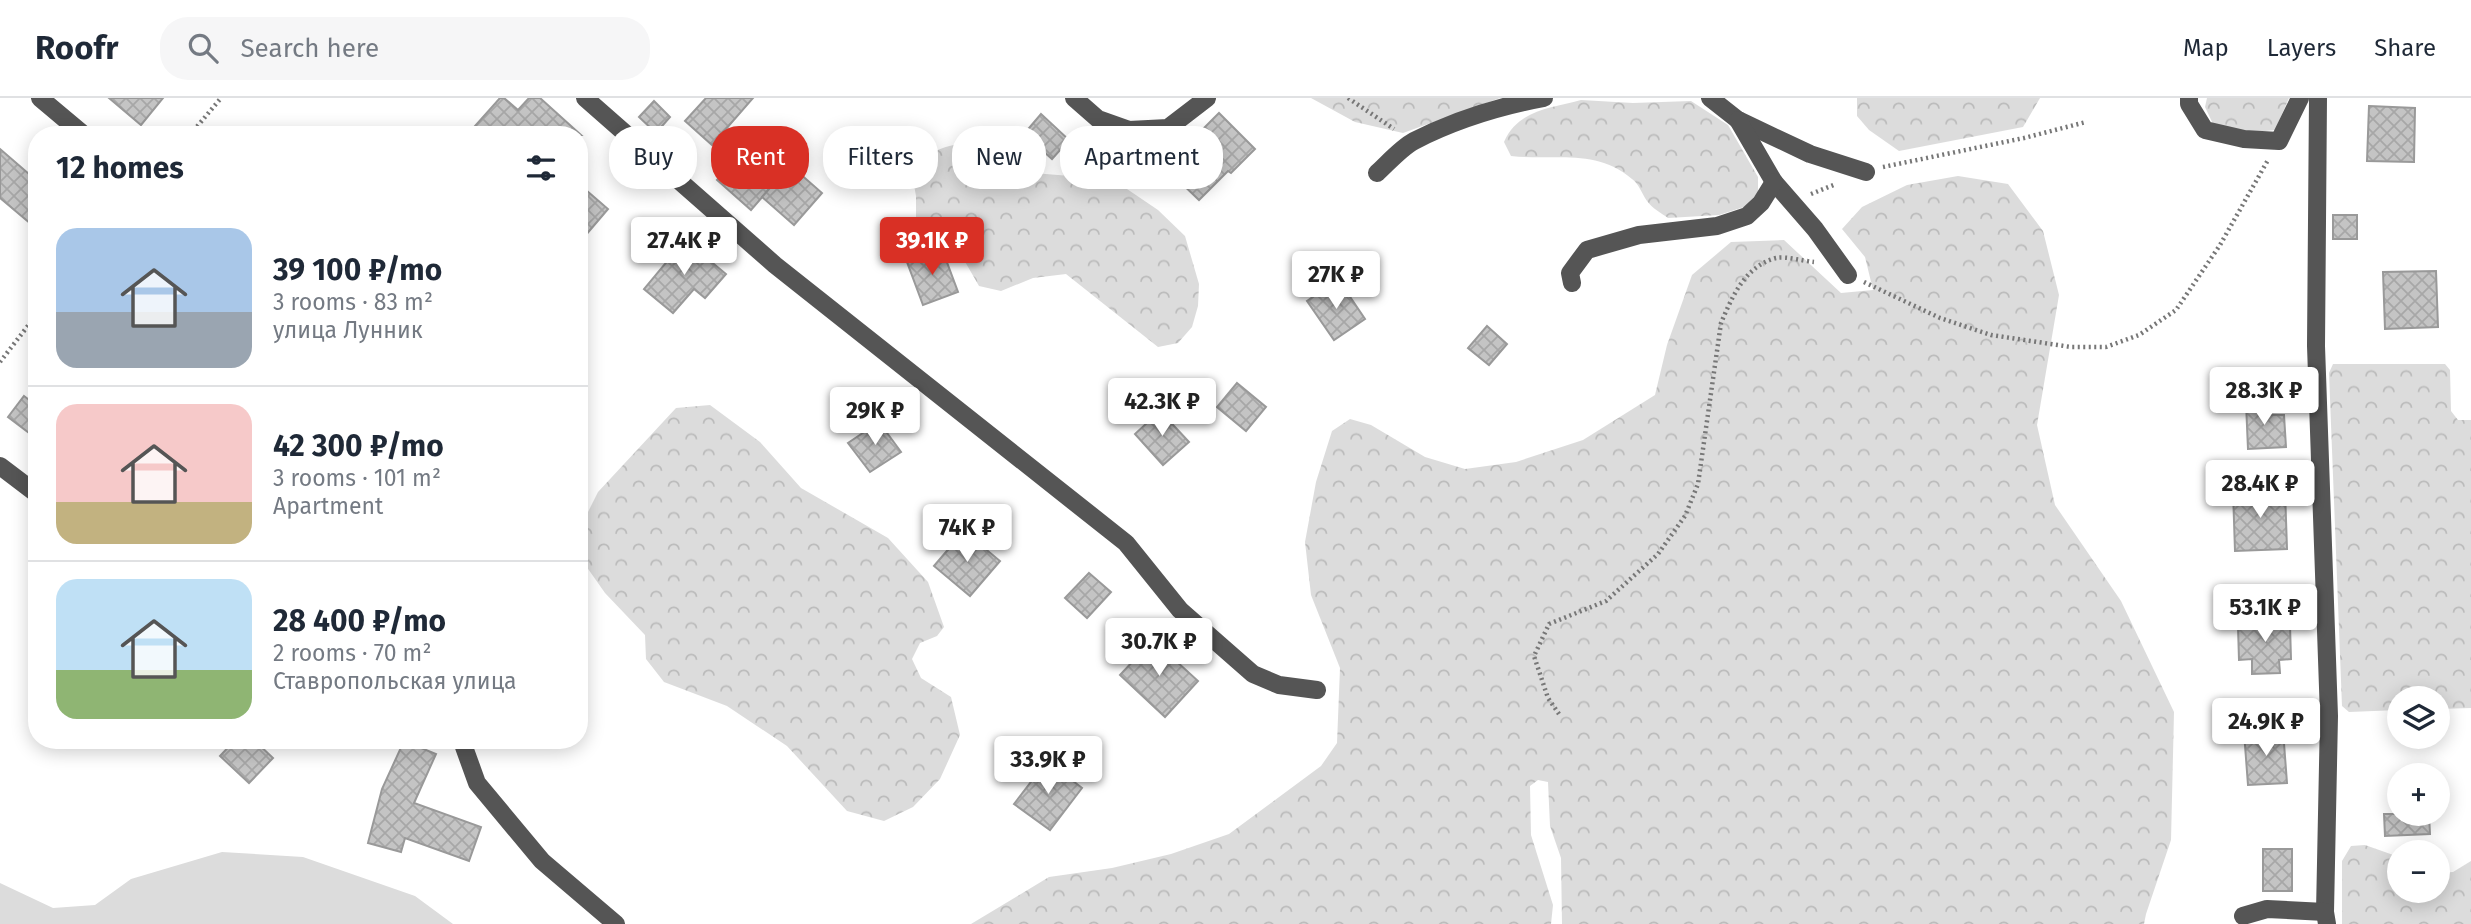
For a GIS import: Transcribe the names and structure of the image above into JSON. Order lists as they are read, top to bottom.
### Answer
{
  "page": {
    "header": "Roofr",
    "search": "Search here",
    "nav": ["Map", "Layers", "Share"],
    "chip": [
      "Buy",
      "Rent",
      "Filters",
      "New",
      "Apartment"
    ],
    "heading": "12 homes",
    "list": [
      {
        "name": "39 100 ₽/mo",
        "note": "3 rooms · 83 m² · улица Лунник"
      },
      {
        "name": "42 300 ₽/mo",
        "note": "3 rooms · 101 m² · Apartment"
      },
      {
        "name": "28 400 ₽/mo",
        "note": "2 rooms · 70 m² · Ставропольская улица"
      }
    ],
    "price": [
      "27.4K ₽",
      "39.1K ₽",
      "27K ₽",
      "28.3K ₽",
      "42.3K ₽",
      "29K ₽",
      "28.4K ₽",
      "74K ₽",
      "53.1K ₽",
      "30.7K ₽",
      "24.9K ₽",
      "33.9K ₽"
    ],
    "map_buttons": ["+", "−"]
  }
}
